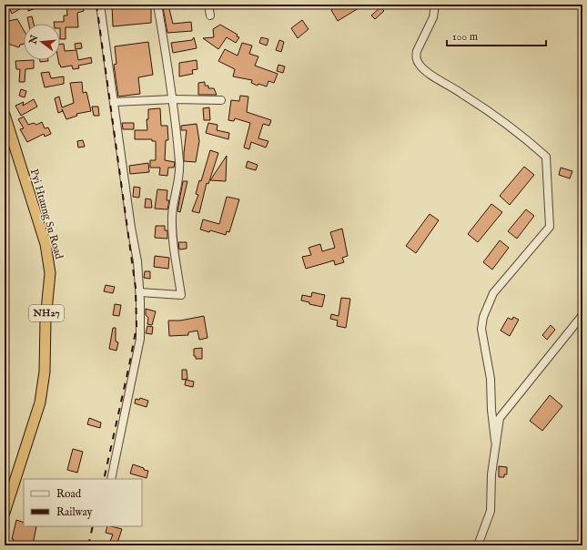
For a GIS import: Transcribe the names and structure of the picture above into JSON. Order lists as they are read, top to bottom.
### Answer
{
  "streets": {
    "highway": ["Pyi Htaung Su Road", "NH27"]
  },
  "legend": ["Road", "Railway"],
  "scale_bar": "100 m",
  "north": "left"
}
